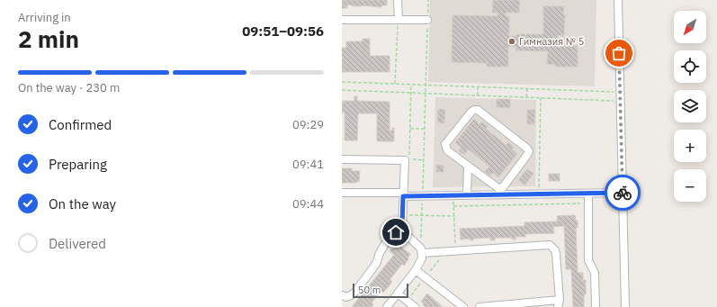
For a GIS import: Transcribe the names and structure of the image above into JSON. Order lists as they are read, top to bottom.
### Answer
{
  "places": ["Гимназия № 5"],
  "scale_bar": "50 m",
  "north": "bottom left",
  "page": {
    "heading": ["2 min", "Arriving in", "09:51–09:56"],
    "map_buttons": ["+", "−"],
    "bar": "On the way · 230 m",
    "list": [
      ["Confirmed", "09:29"],
      ["Preparing", "09:41"],
      ["On the way", "09:44"],
      "Delivered"
    ],
    "scale": "50 m"
  }
}
